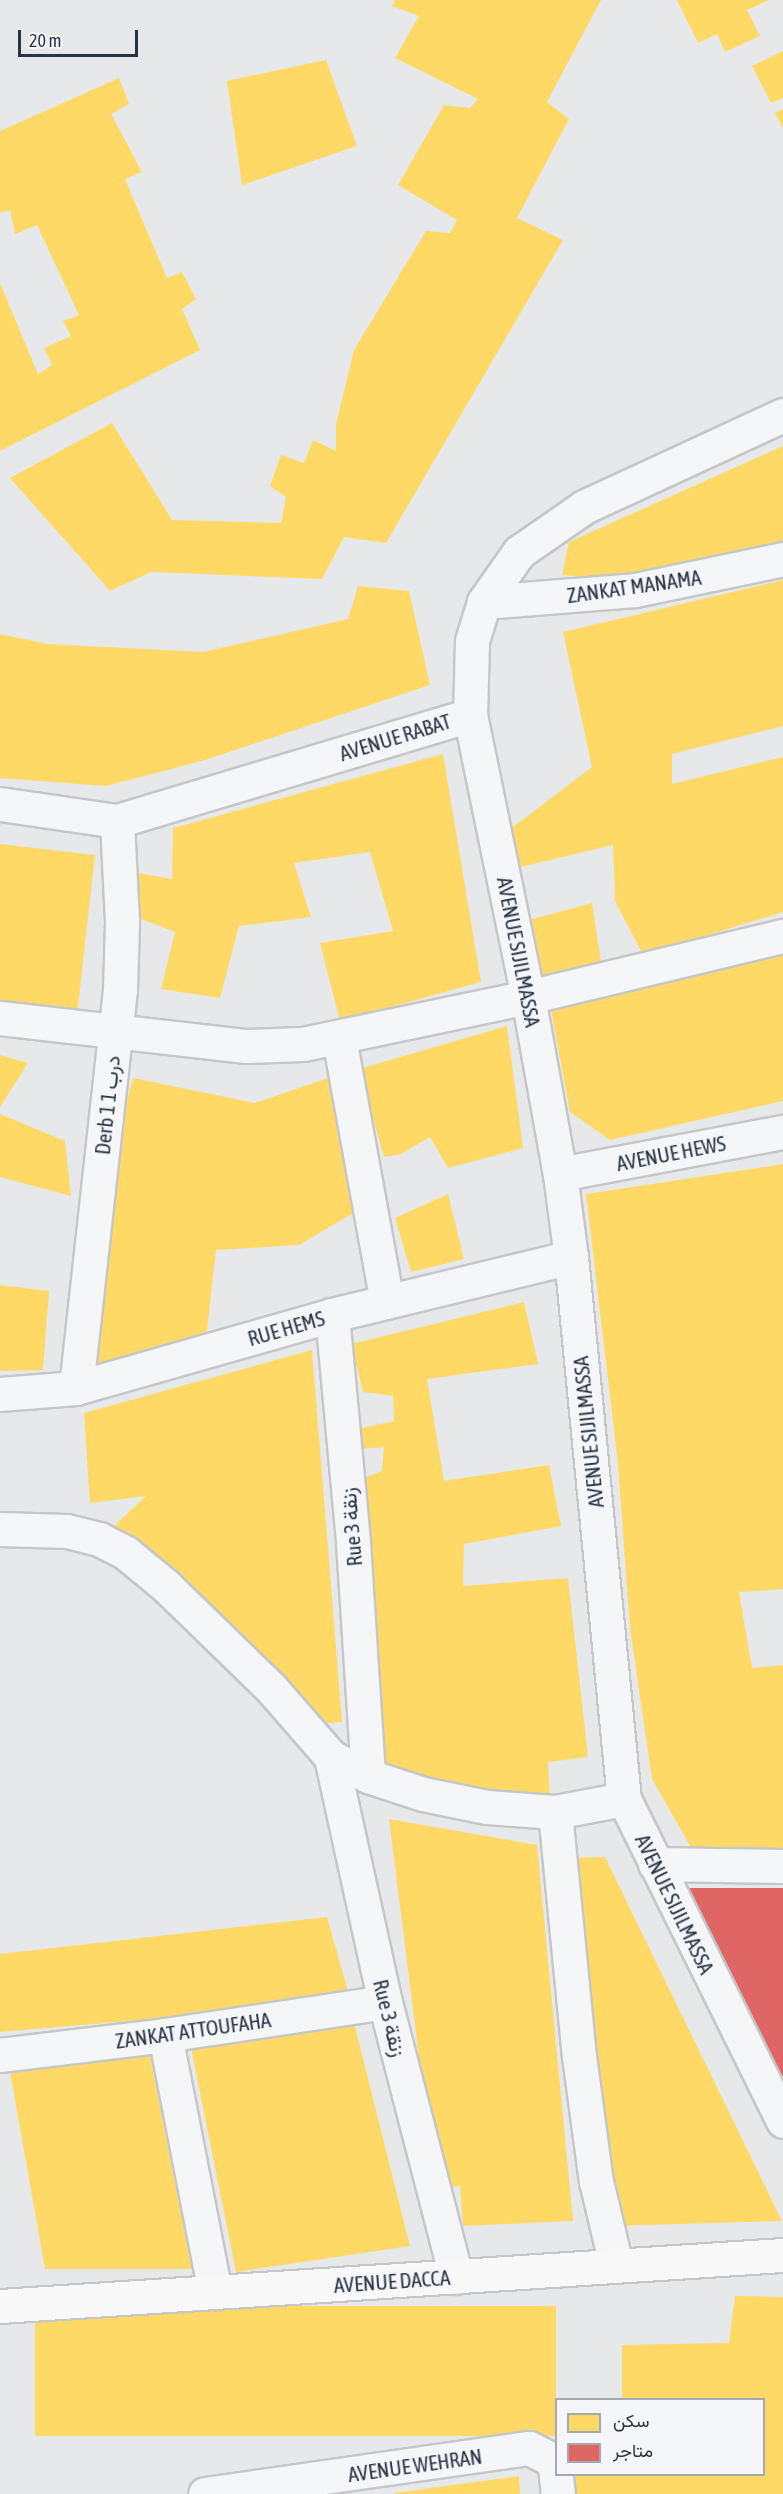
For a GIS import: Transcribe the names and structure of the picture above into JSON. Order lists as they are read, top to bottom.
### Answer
{
  "streets": {
    "street": [
      "ZANKAT MANAMA",
      "AVENUE RABAT",
      "AVENUE SIJILMASSA",
      "Derb 1 درب 1",
      "AVENUE HEWS",
      "RUE HEMS",
      "Rue 3 زنقة",
      "ZANKAT ATTOUFAHA",
      "AVENUE DACCA",
      "AVENUE WEHRAN"
    ]
  },
  "crossings": [
    ["ZANKAT MANAMA", "AVENUE RABAT"],
    ["AVENUE RABAT", "AVENUE SIJILMASSA"],
    ["AVENUE RABAT", "Derb 1 درب 1"],
    ["AVENUE SIJILMASSA", "AVENUE HEWS"],
    ["AVENUE SIJILMASSA", "RUE HEMS"],
    ["Derb 1 درب 1", "RUE HEMS"],
    ["RUE HEMS", "Rue 3 زنقة"],
    ["Rue 3 زنقة", "ZANKAT ATTOUFAHA"],
    ["Rue 3 زنقة", "AVENUE DACCA"]
  ],
  "legend": ["سكن", "متاجر"],
  "scale_bar": "20 m"
}
